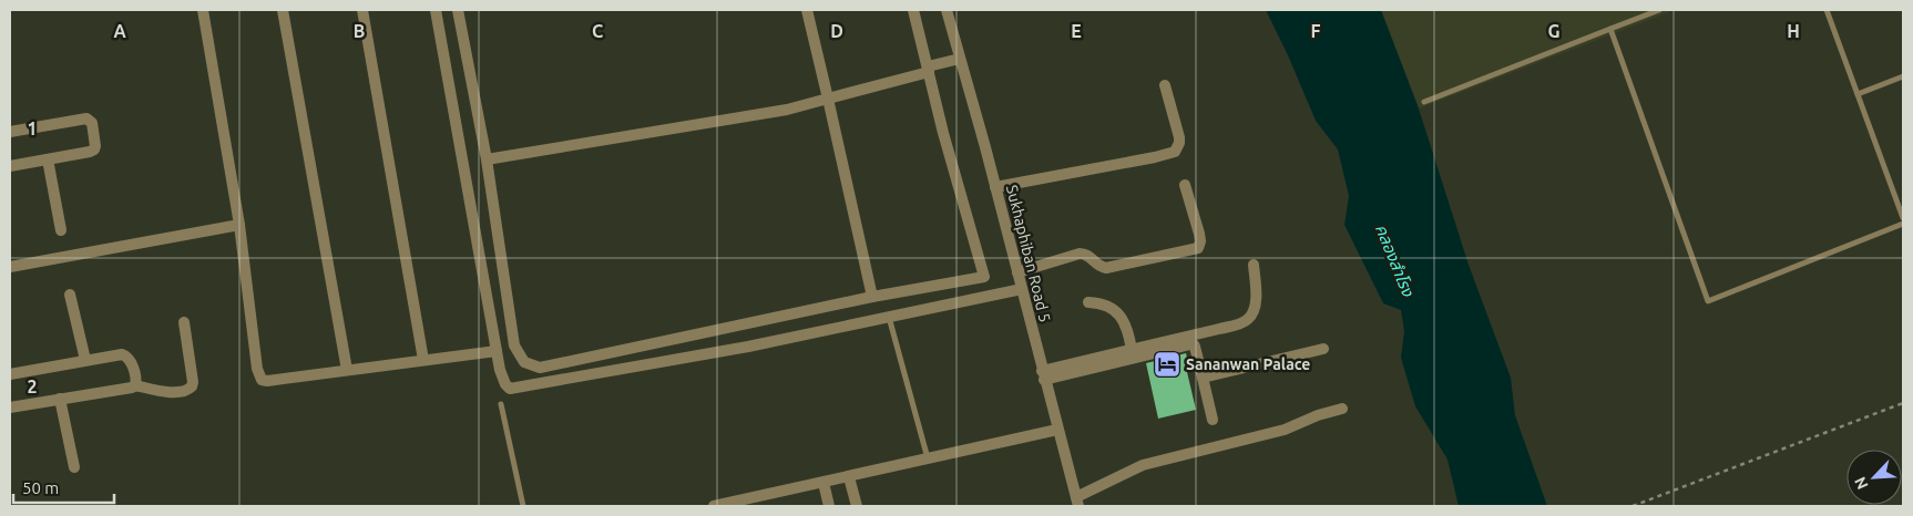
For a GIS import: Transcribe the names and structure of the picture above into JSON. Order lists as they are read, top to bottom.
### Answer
{
  "streets": {
    "street": ["Sukhaphiban Road 5"]
  },
  "water": ["คลองสำโรง"],
  "places": {
    "hotel": ["Sananwan Palace"]
  },
  "scale_bar": "50 m",
  "north": "bottom left",
  "grid": {
    "columns": [
      "A",
      "B",
      "C",
      "D",
      "E",
      "F",
      "G",
      "H"
    ],
    "rows": ["1", "2"]
  }
}
